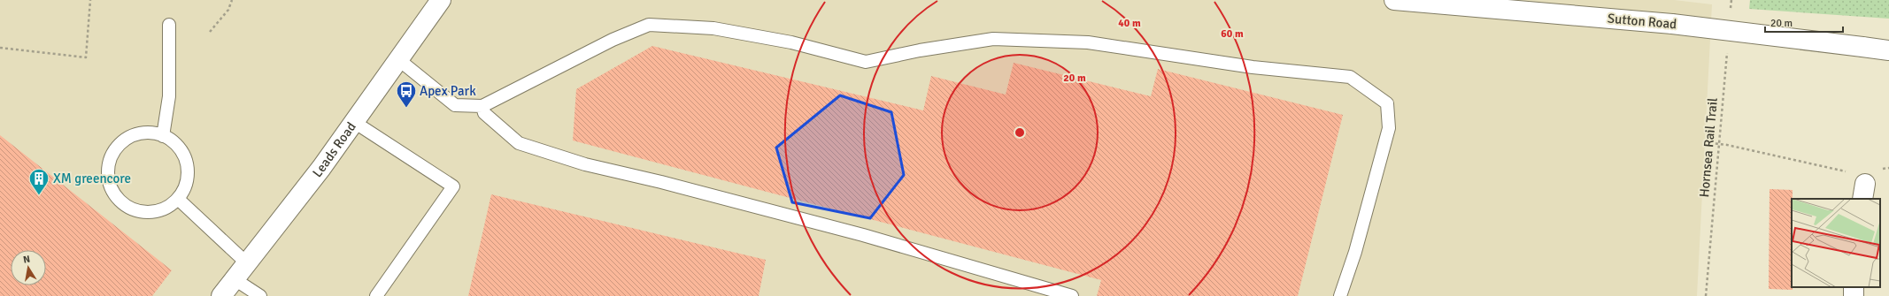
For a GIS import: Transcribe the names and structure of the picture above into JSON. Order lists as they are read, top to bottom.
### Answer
{
  "streets": {
    "street": ["Sutton Road", "Leads Road"],
    "path": ["Hornsea Rail Trail"]
  },
  "places": {
    "bus stop": ["Apex Park"],
    "building": ["XM greencore"]
  },
  "scale_bar": "20 m",
  "north": "top",
  "rings": ["40 m", "60 m", "20 m"]
}
